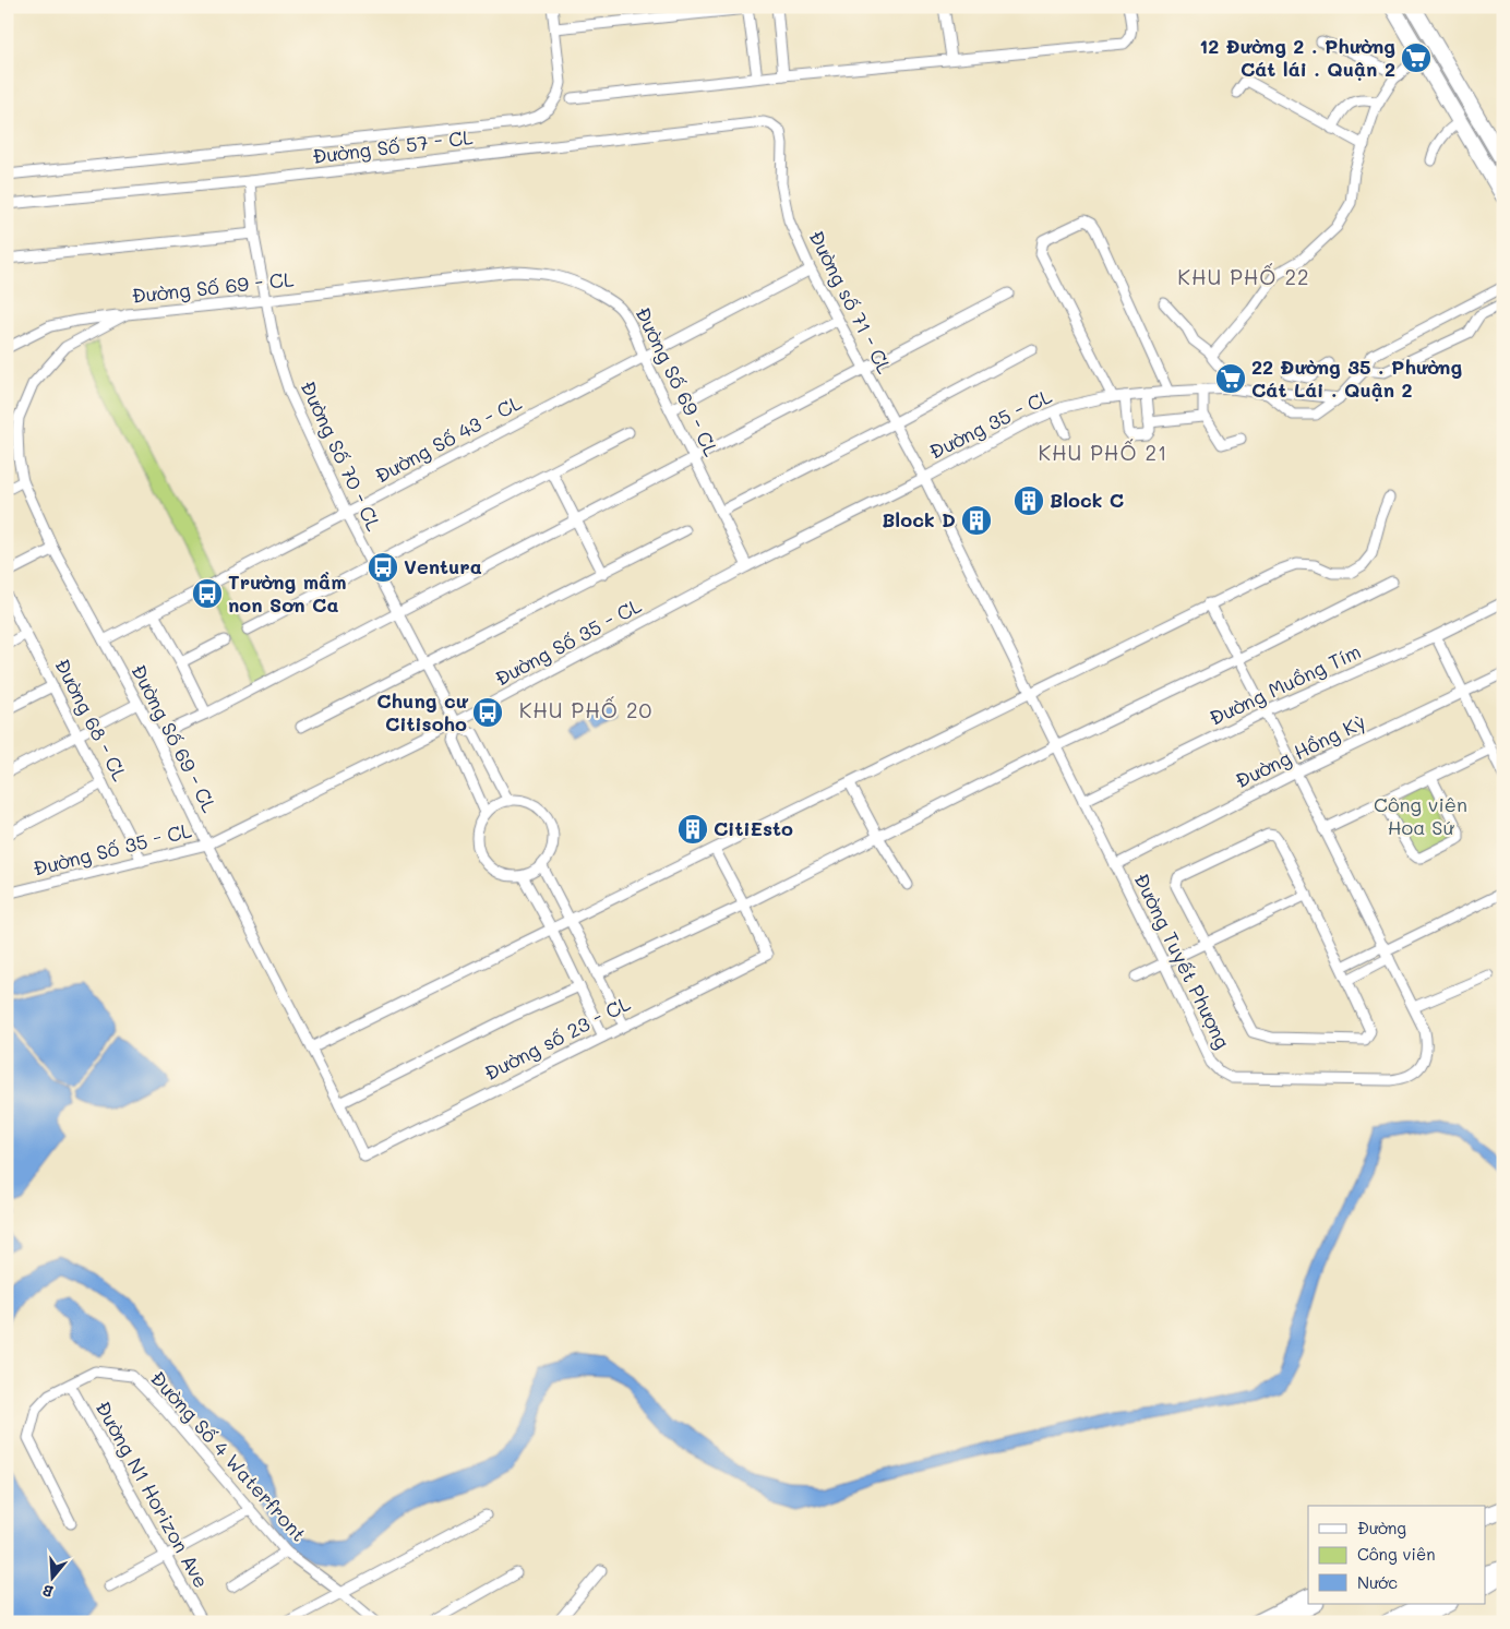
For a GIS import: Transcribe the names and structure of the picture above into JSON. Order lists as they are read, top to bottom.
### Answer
{
  "streets": {
    "street": [
      "Đường Số 57 - CL",
      "Đường Số 69 - CL",
      "Đường số 71 - CL",
      "Đường 35 - CL",
      "Đường Số 43 - CL",
      "Đường Số 70 - CL",
      "Đường Số 35 - CL",
      "Đường Muồng Tím",
      "Đường 68 - CL",
      "Đường Hồng Kỳ",
      "Đường Tuyết Phượng",
      "Đường số 23 - CL",
      "Đường Số 4 Waterfront",
      "Đường N1 Horizon Ave"
    ]
  },
  "crossings": [
    ["Đường Số 57 - CL", "Đường số 71 - CL"],
    ["Đường Số 57 - CL", "Đường Số 70 - CL"],
    ["Đường Số 69 - CL", "Đường Số 43 - CL"],
    ["Đường Số 69 - CL", "Đường Số 70 - CL"],
    ["Đường Số 69 - CL", "Đường Số 35 - CL"],
    ["Đường Số 69 - CL", "Đường số 23 - CL"],
    ["Đường số 71 - CL", "Đường 35 - CL"],
    ["Đường số 71 - CL", "Đường Số 43 - CL"],
    ["Đường số 71 - CL", "Đường Số 35 - CL"],
    ["Đường số 71 - CL", "Đường Tuyết Phượng"],
    ["Đường 35 - CL", "Đường Số 35 - CL"],
    ["Đường Số 43 - CL", "Đường Số 70 - CL"],
    ["Đường Số 70 - CL", "Đường Số 35 - CL"],
    ["Đường Số 35 - CL", "Đường 68 - CL"],
    ["Đường Muồng Tím", "Đường Tuyết Phượng"],
    ["Đường Hồng Kỳ", "Đường Tuyết Phượng"],
    ["Đường Số 4 Waterfront", "Đường N1 Horizon Ave"]
  ],
  "districts": ["KHU PHỐ 22", "KHU PHỐ 21", "KHU PHỐ 20"],
  "parks": ["Công viên Hoa Sứ"],
  "places": {
    "supermarket": ["12 Đường 2 . Phường Cát lái . Quận 2", "22 Đường 35 . Phường Cát Lái . Quận 2"],
    "building": ["Block C", "Block D", "CitiEsto"],
    "bus stop": ["Ventura", "Trường mầm non Sơn Ca", "Chung cư Citisoho"]
  },
  "legend": ["Đường", "Công viên", "Nước"],
  "north": "bottom"
}
